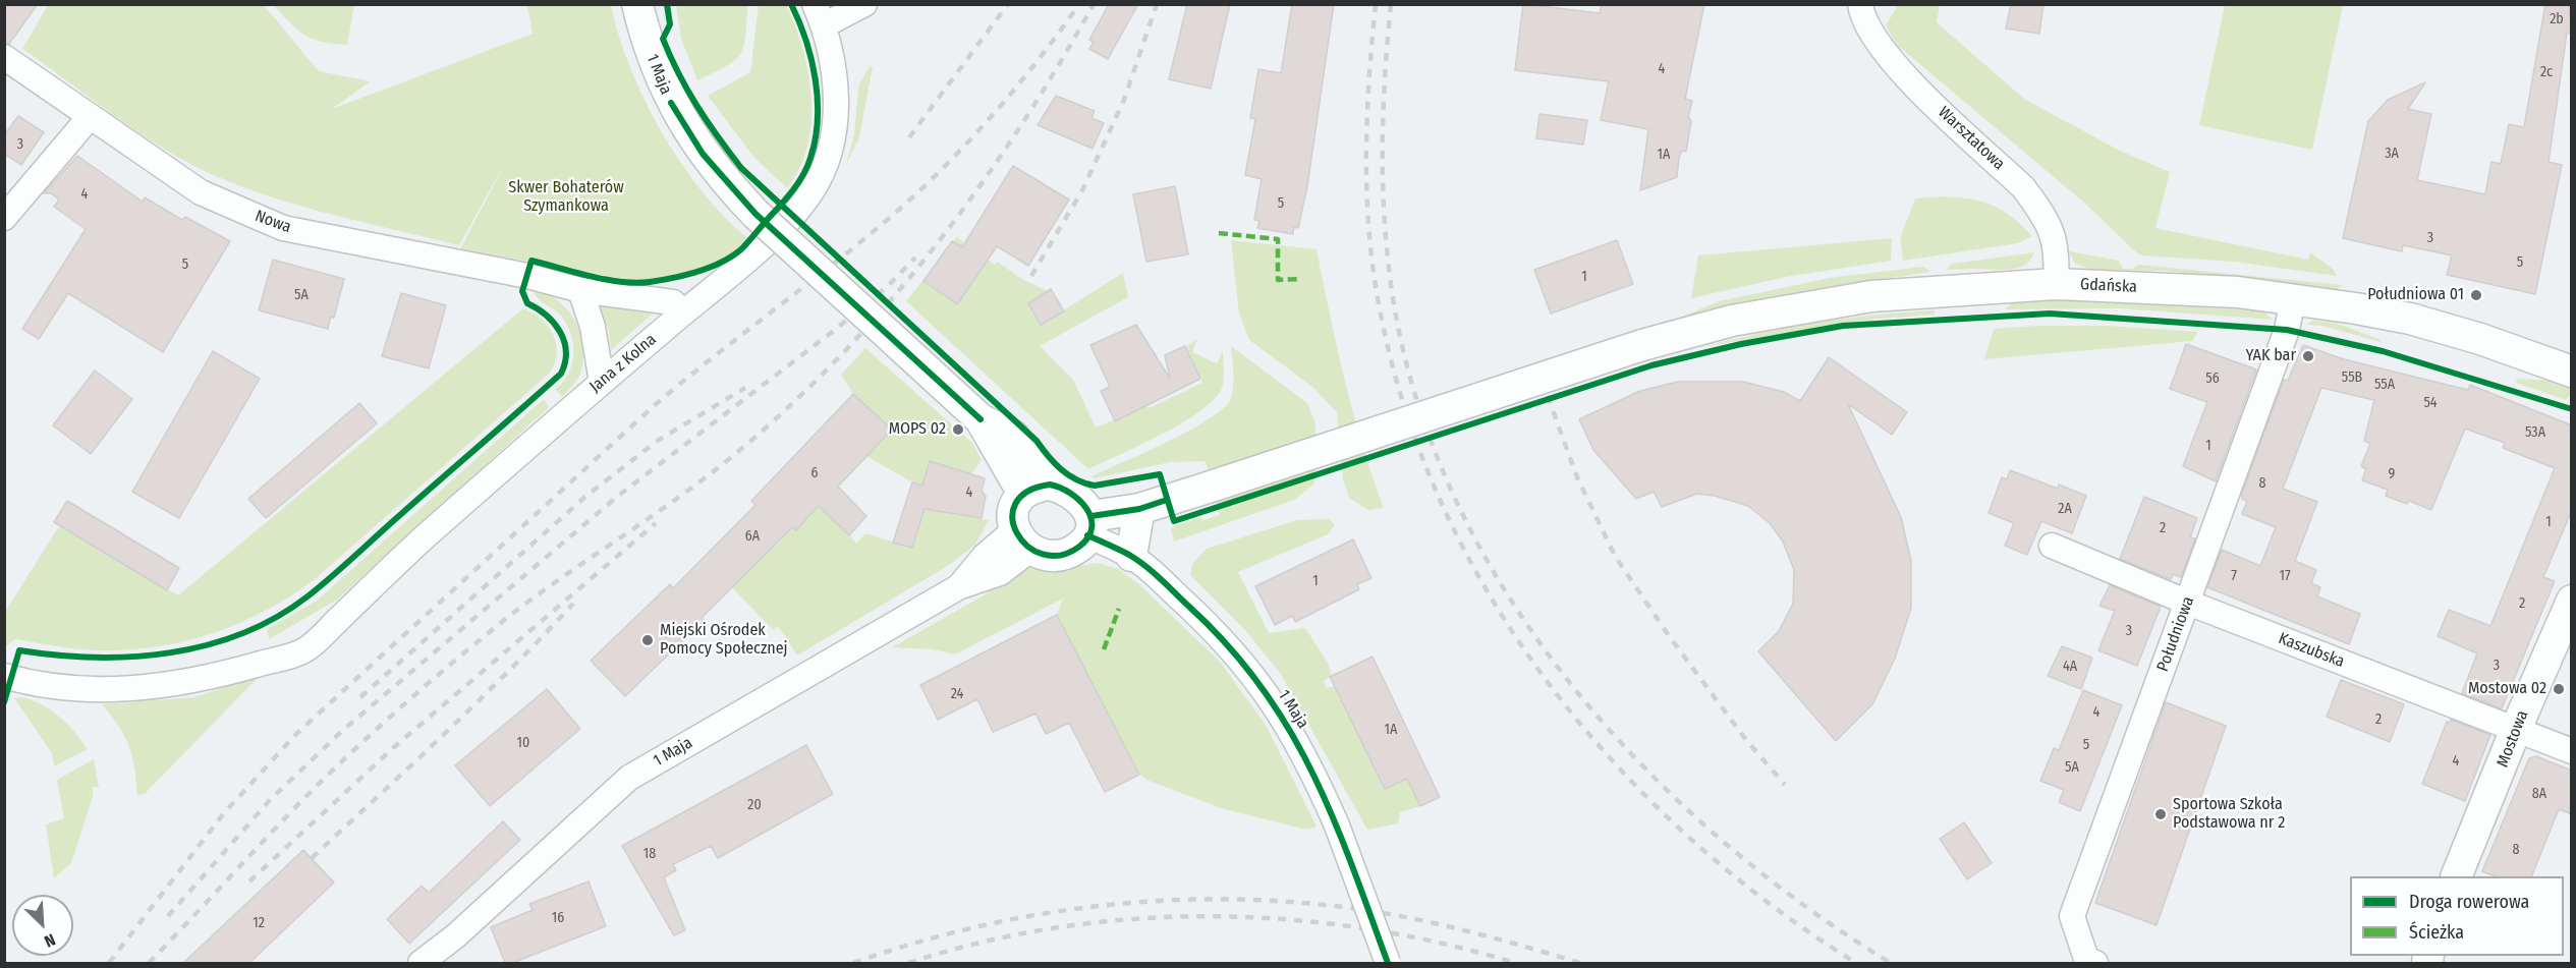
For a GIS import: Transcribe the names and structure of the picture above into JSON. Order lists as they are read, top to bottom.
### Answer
{
  "streets": {
    "street": [
      "1 Maja",
      "Warsztatowa",
      "Nowa",
      "Gdańska",
      "Jana z Kolna",
      "Południowa",
      "Kaszubska",
      "Mostowa"
    ]
  },
  "crossings": [
    ["Warsztatowa", "Gdańska"],
    ["Nowa", "Jana z Kolna"],
    ["Gdańska", "Południowa"],
    ["Południowa", "Kaszubska"],
    ["Kaszubska", "Mostowa"]
  ],
  "parks": ["Skwer Bohaterów Szymankowa"],
  "places": [
    "Południowa 01",
    "YAK bar",
    "MOPS 02",
    "Miejski Ośrodek Pomocy Społecznej",
    "Mostowa 02",
    "Sportowa Szkoła Podstawowa nr 2"
  ],
  "house_numbers": [
    "2b",
    "4",
    "2c",
    "3",
    "3A",
    "1A",
    "4",
    "5",
    "3",
    "5",
    "5",
    "1",
    "5A",
    "55B",
    "56",
    "55A",
    "54",
    "53A",
    "1",
    "6",
    "9",
    "8",
    "4",
    "2A",
    "1",
    "2",
    "6A",
    "7",
    "17",
    "1",
    "2",
    "3",
    "3",
    "4A",
    "24",
    "4",
    "2",
    "1A",
    "10",
    "5",
    "4",
    "5A",
    "8A",
    "20",
    "8",
    "18",
    "16",
    "12"
  ],
  "legend": ["Droga rowerowa", "Ścieżka"],
  "north": "bottom right"
}
